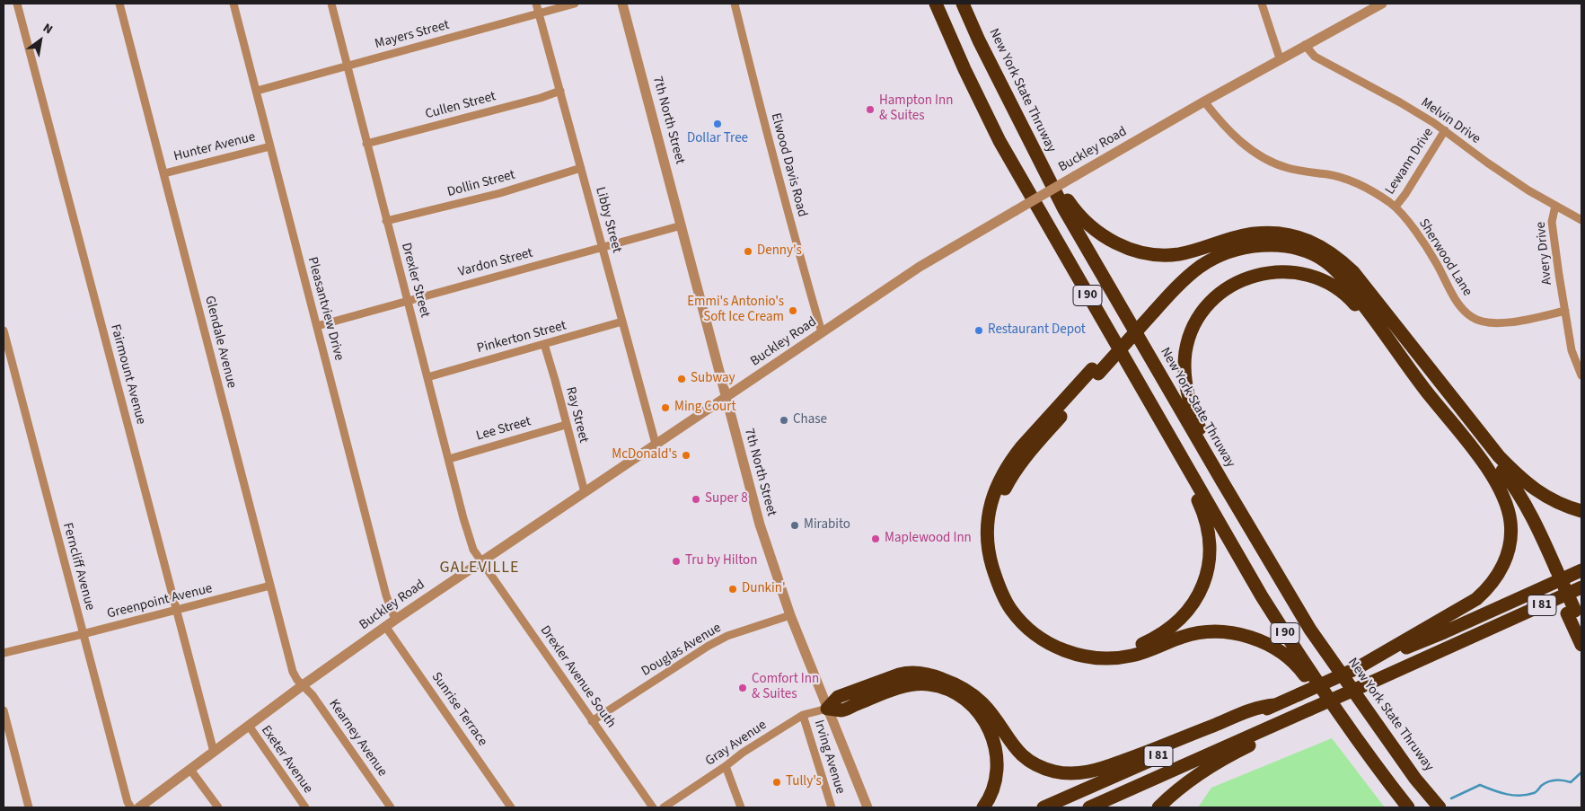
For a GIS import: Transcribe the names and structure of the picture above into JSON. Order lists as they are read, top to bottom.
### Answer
{
  "streets": {
    "highway": ["New York State Thruway", "I 90", "I 81"],
    "street": [
      "Mayers Street",
      "Cullen Street",
      "7th North Street",
      "Melvin Drive",
      "Hunter Avenue",
      "Buckley Road",
      "Lewann Drive",
      "Elwood Davis Road",
      "Dollin Street",
      "Libby Street",
      "Avery Drive",
      "Sherwood Lane",
      "Vardon Street",
      "Drexler Street",
      "Pleasantview Drive",
      "Pinkerton Street",
      "Glendale Avenue",
      "Fairmount Avenue",
      "Ray Street",
      "Lee Street",
      "Ferncliff Avenue",
      "Greenpoint Avenue",
      "Douglas Avenue",
      "Drexler Avenue South",
      "Sunrise Terrace",
      "Kearney Avenue",
      "Gray Avenue",
      "Irving Avenue",
      "Exeter Avenue"
    ]
  },
  "crossings": [
    ["Mayers Street", "Libby Street"],
    ["Mayers Street", "Drexler Street"],
    ["Mayers Street", "Pleasantview Drive"],
    ["Cullen Street", "Libby Street"],
    ["Cullen Street", "Drexler Street"],
    ["7th North Street", "Buckley Road"],
    ["7th North Street", "Vardon Street"],
    ["7th North Street", "Douglas Avenue"],
    ["7th North Street", "Gray Avenue"],
    ["Melvin Drive", "Buckley Road"],
    ["Melvin Drive", "Lewann Drive"],
    ["Melvin Drive", "Avery Drive"],
    ["Hunter Avenue", "Pleasantview Drive"],
    ["Hunter Avenue", "Glendale Avenue"],
    ["Buckley Road", "Elwood Davis Road"],
    ["Buckley Road", "Libby Street"],
    ["Buckley Road", "Sherwood Lane"],
    ["Buckley Road", "Drexler Street"],
    ["Buckley Road", "Pleasantview Drive"],
    ["Buckley Road", "Glendale Avenue"],
    ["Buckley Road", "Fairmount Avenue"],
    ["Buckley Road", "Ray Street"],
    ["Buckley Road", "Drexler Avenue South"],
    ["Buckley Road", "Sunrise Terrace"],
    ["Buckley Road", "Kearney Avenue"],
    ["Buckley Road", "Exeter Avenue"],
    ["Lewann Drive", "Sherwood Lane"],
    ["Dollin Street", "Libby Street"],
    ["Dollin Street", "Drexler Street"],
    ["Libby Street", "Vardon Street"],
    ["Libby Street", "Pinkerton Street"],
    ["Avery Drive", "Sherwood Lane"],
    ["Vardon Street", "Drexler Street"],
    ["Vardon Street", "Pleasantview Drive"],
    ["Drexler Street", "Pinkerton Street"],
    ["Drexler Street", "Lee Street"],
    ["Drexler Street", "Drexler Avenue South"],
    ["Pinkerton Street", "Ray Street"],
    ["Glendale Avenue", "Greenpoint Avenue"],
    ["Glendale Avenue", "Kearney Avenue"],
    ["Fairmount Avenue", "Greenpoint Avenue"],
    ["Ray Street", "Lee Street"],
    ["Ferncliff Avenue", "Greenpoint Avenue"],
    ["Douglas Avenue", "Drexler Avenue South"],
    ["Gray Avenue", "Irving Avenue"]
  ],
  "districts": ["GALEVILLE"],
  "places": [
    "Hampton Inn & Suites",
    "Dollar Tree",
    "Denny's",
    "Emmi's Antonio's Soft Ice Cream",
    "Restaurant Depot",
    "Subway",
    "Ming Court",
    "Chase",
    "McDonald's",
    "Super 8",
    "Mirabito",
    "Maplewood Inn",
    "Tru by Hilton",
    "Dunkin'",
    "Comfort Inn & Suites",
    "Tully's"
  ],
  "north": "top right"
}
